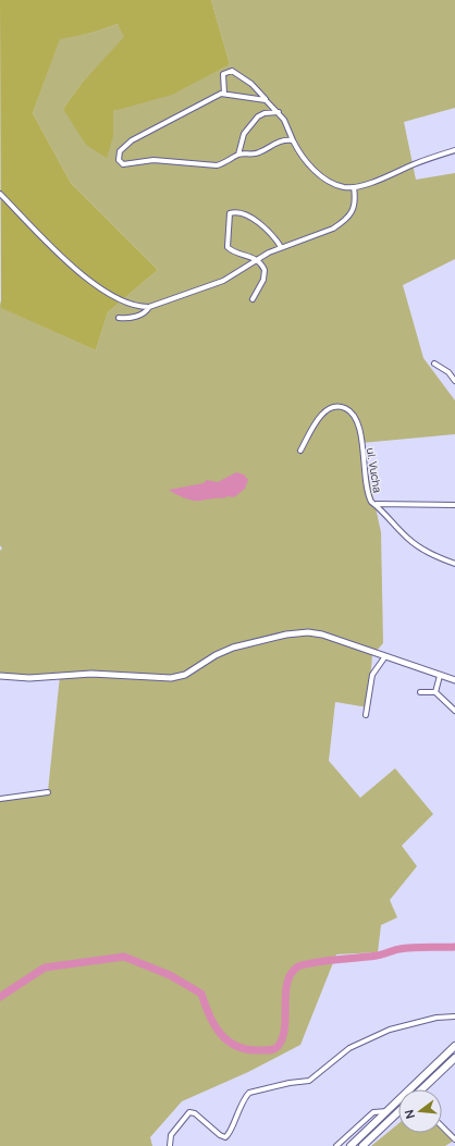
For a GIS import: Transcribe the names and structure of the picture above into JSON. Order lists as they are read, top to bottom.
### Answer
{
  "streets": {
    "street": ["ul. Vucha"]
  },
  "north": "left"
}
